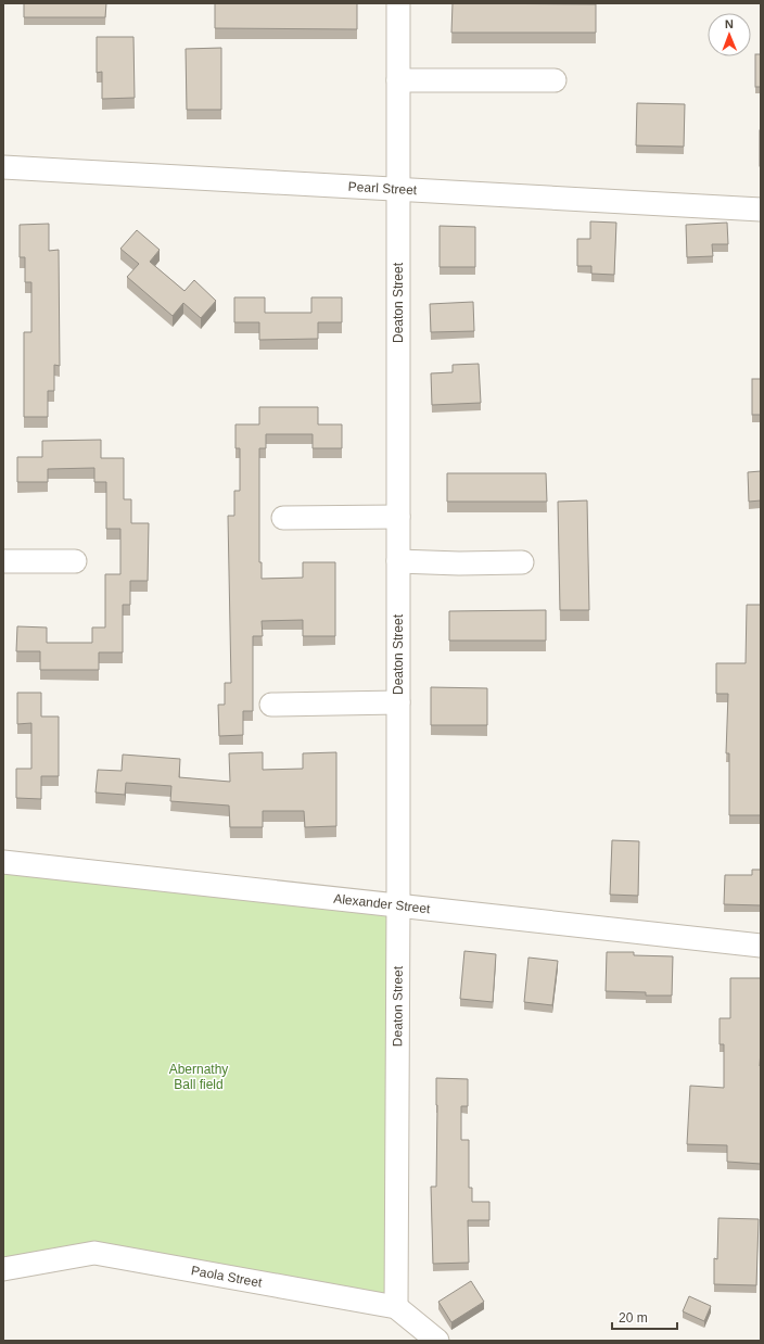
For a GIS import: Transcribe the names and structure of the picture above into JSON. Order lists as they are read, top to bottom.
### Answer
{
  "streets": {
    "street": [
      "Pearl Street",
      "Deaton Street",
      "Alexander Street",
      "Paola Street"
    ]
  },
  "crossings": [
    ["Pearl Street", "Deaton Street"],
    ["Deaton Street", "Alexander Street"],
    ["Deaton Street", "Paola Street"]
  ],
  "parks": ["Abernathy Ball field"],
  "scale_bar": "20 m",
  "north": "top"
}
